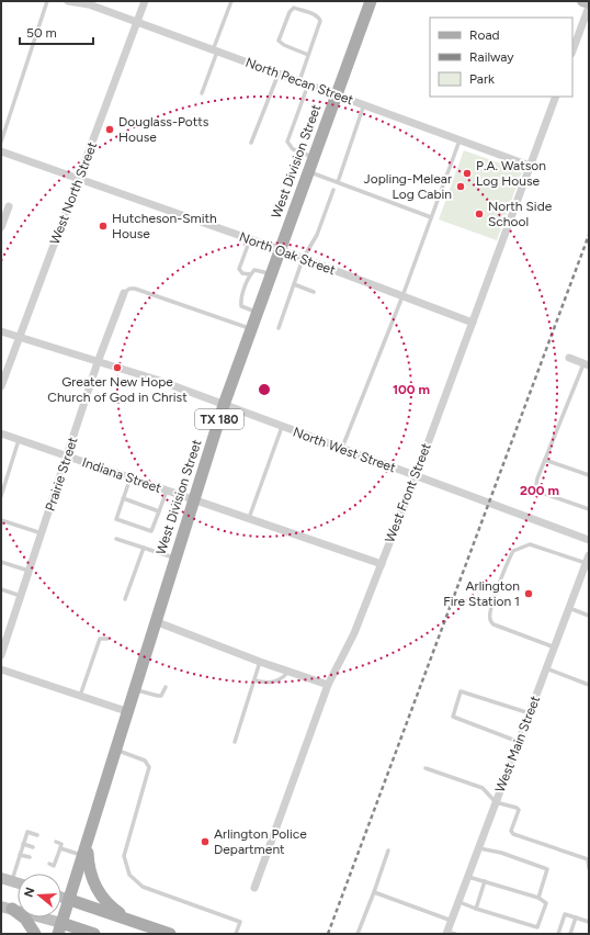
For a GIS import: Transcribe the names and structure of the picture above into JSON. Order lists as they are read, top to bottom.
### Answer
{
  "streets": {
    "main road": ["West Division Street", "TX 180"],
    "street": [
      "North Pecan Street",
      "West North Street",
      "North Oak Street",
      "North West Street",
      "Prairie Street",
      "Indiana Street",
      "West Front Street",
      "West Main Street"
    ]
  },
  "crossings": [
    ["North Pecan Street", "West Division Street"],
    ["North Pecan Street", "West North Street"],
    ["North Pecan Street", "West Front Street"],
    ["West Division Street", "North Oak Street"],
    ["West Division Street", "North West Street"],
    ["West Division Street", "Indiana Street"],
    ["West North Street", "North Oak Street"],
    ["West North Street", "North West Street"],
    ["North Oak Street", "West Front Street"],
    ["North West Street", "Prairie Street"],
    ["North West Street", "West Front Street"],
    ["Prairie Street", "Indiana Street"],
    ["Indiana Street", "West Front Street"]
  ],
  "places": [
    "Douglass-Potts House",
    "P.A. Watson Log House",
    "Jopling-Melear Log Cabin",
    "North Side School",
    "Hutcheson-Smith House",
    "Greater New Hope Church of God in Christ",
    "Arlington Fire Station 1",
    "Arlington Police Department"
  ],
  "legend": ["Road", "Railway", "Park"],
  "scale_bar": "50 m",
  "north": "left",
  "rings": ["100 m", "200 m"]
}
